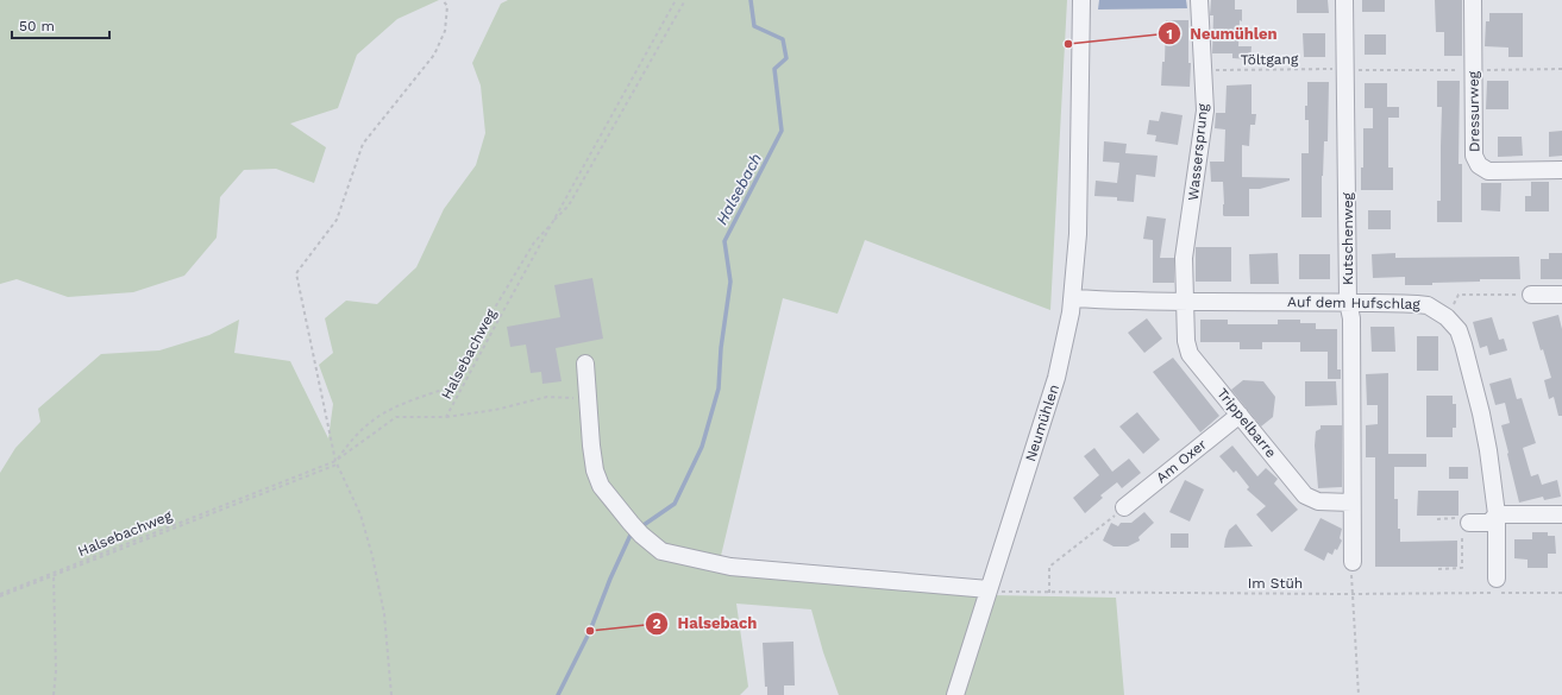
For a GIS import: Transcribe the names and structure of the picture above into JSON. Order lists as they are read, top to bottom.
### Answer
{
  "streets": {
    "street": [
      "Dressurweg",
      "Wassersprung",
      "Kutschenweg",
      "Auf dem Hufschlag",
      "Neumühlen",
      "Trippelbarre",
      "Am Oxer"
    ],
    "path": ["Töltgang", "Halsebachweg", "Im Stüh"]
  },
  "crossings": [
    ["Töltgang", "Wassersprung"],
    ["Wassersprung", "Auf dem Hufschlag"],
    ["Wassersprung", "Trippelbarre"],
    ["Kutschenweg", "Auf dem Hufschlag"],
    ["Kutschenweg", "Trippelbarre"],
    ["Auf dem Hufschlag", "Neumühlen"],
    ["Auf dem Hufschlag", "Trippelbarre"],
    ["Neumühlen", "Im Stüh"],
    ["Trippelbarre", "Am Oxer"]
  ],
  "water": ["Halsebach"],
  "places": ["Neumühlen", "Halsebach"],
  "scale_bar": "50 m"
}
